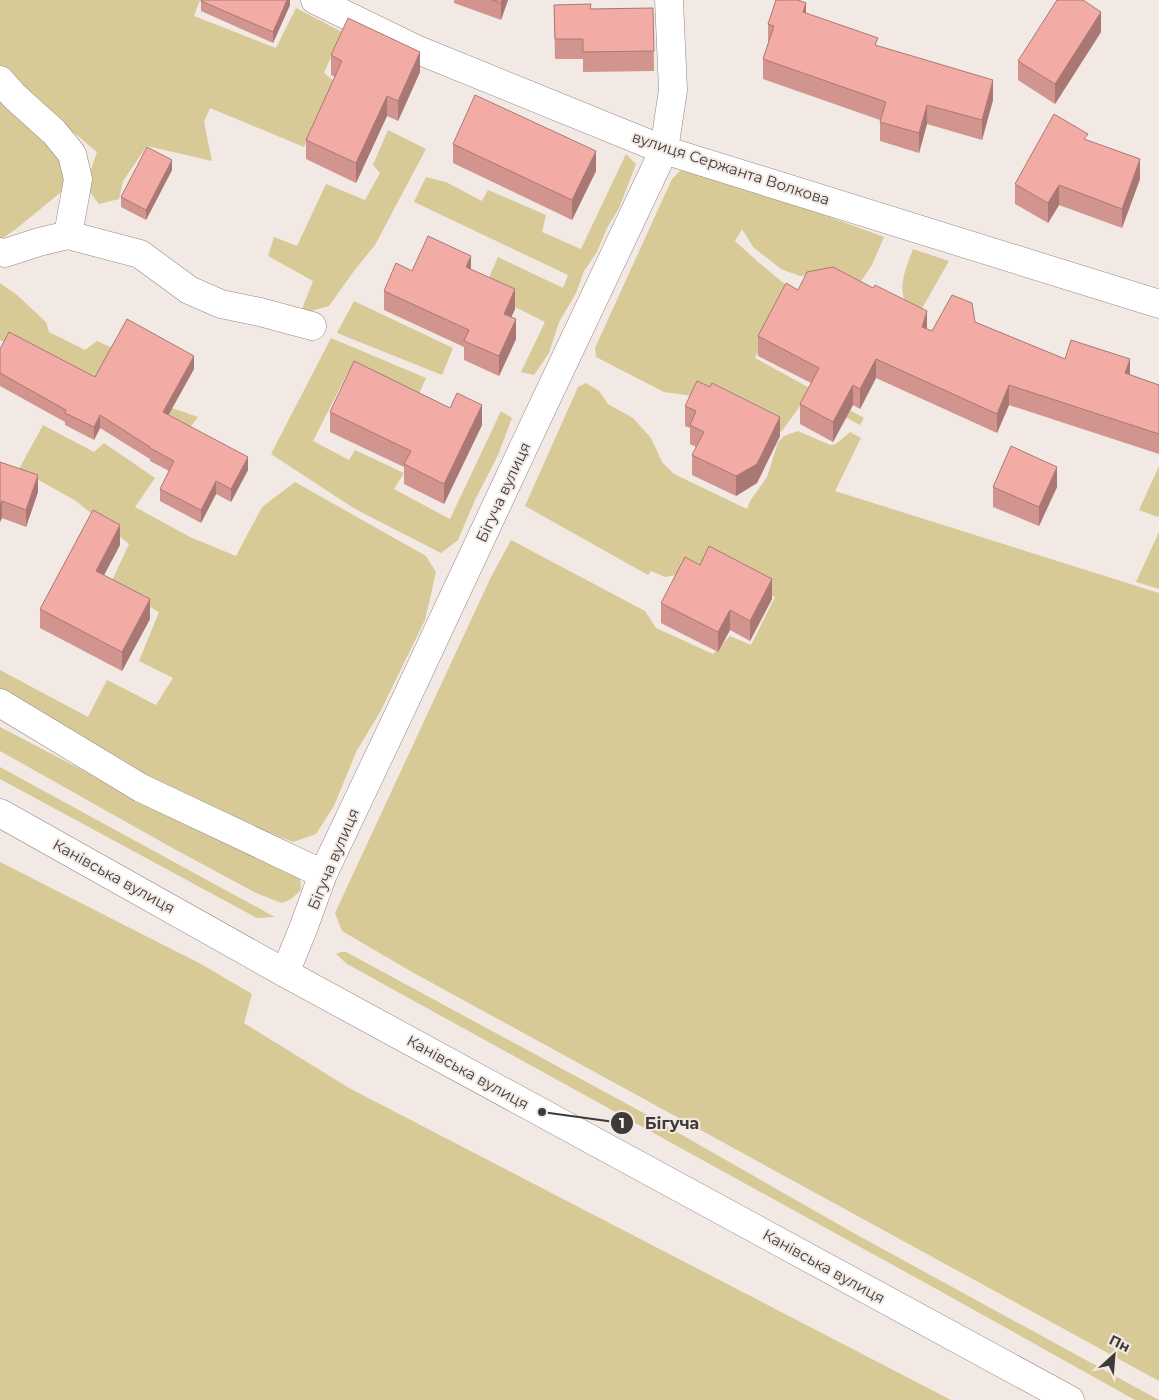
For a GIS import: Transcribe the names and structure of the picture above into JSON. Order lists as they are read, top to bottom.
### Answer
{
  "streets": {
    "street": ["вулиця Сержанта Волкова", "Бігуча вулиця", "Канівська вулиця"]
  },
  "crossings": [
    ["вулиця Сержанта Волкова", "Бігуча вулиця"],
    ["Бігуча вулиця", "Канівська вулиця"]
  ],
  "places": ["Бігуча"],
  "north": "top right"
}
